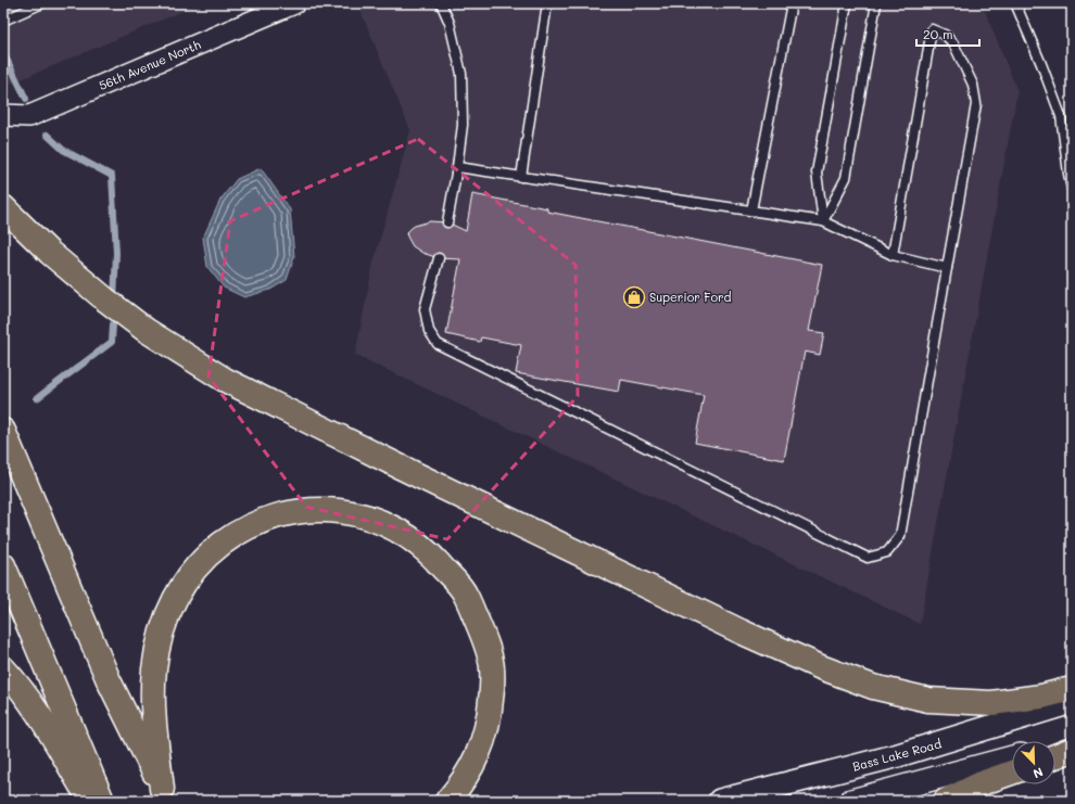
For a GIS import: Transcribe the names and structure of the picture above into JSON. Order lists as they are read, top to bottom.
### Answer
{
  "streets": {
    "main road": ["Bass Lake Road"],
    "street": ["56th Avenue North"]
  },
  "places": {
    "shop": ["Superior Ford"]
  },
  "scale_bar": "20 m",
  "north": "bottom right"
}
